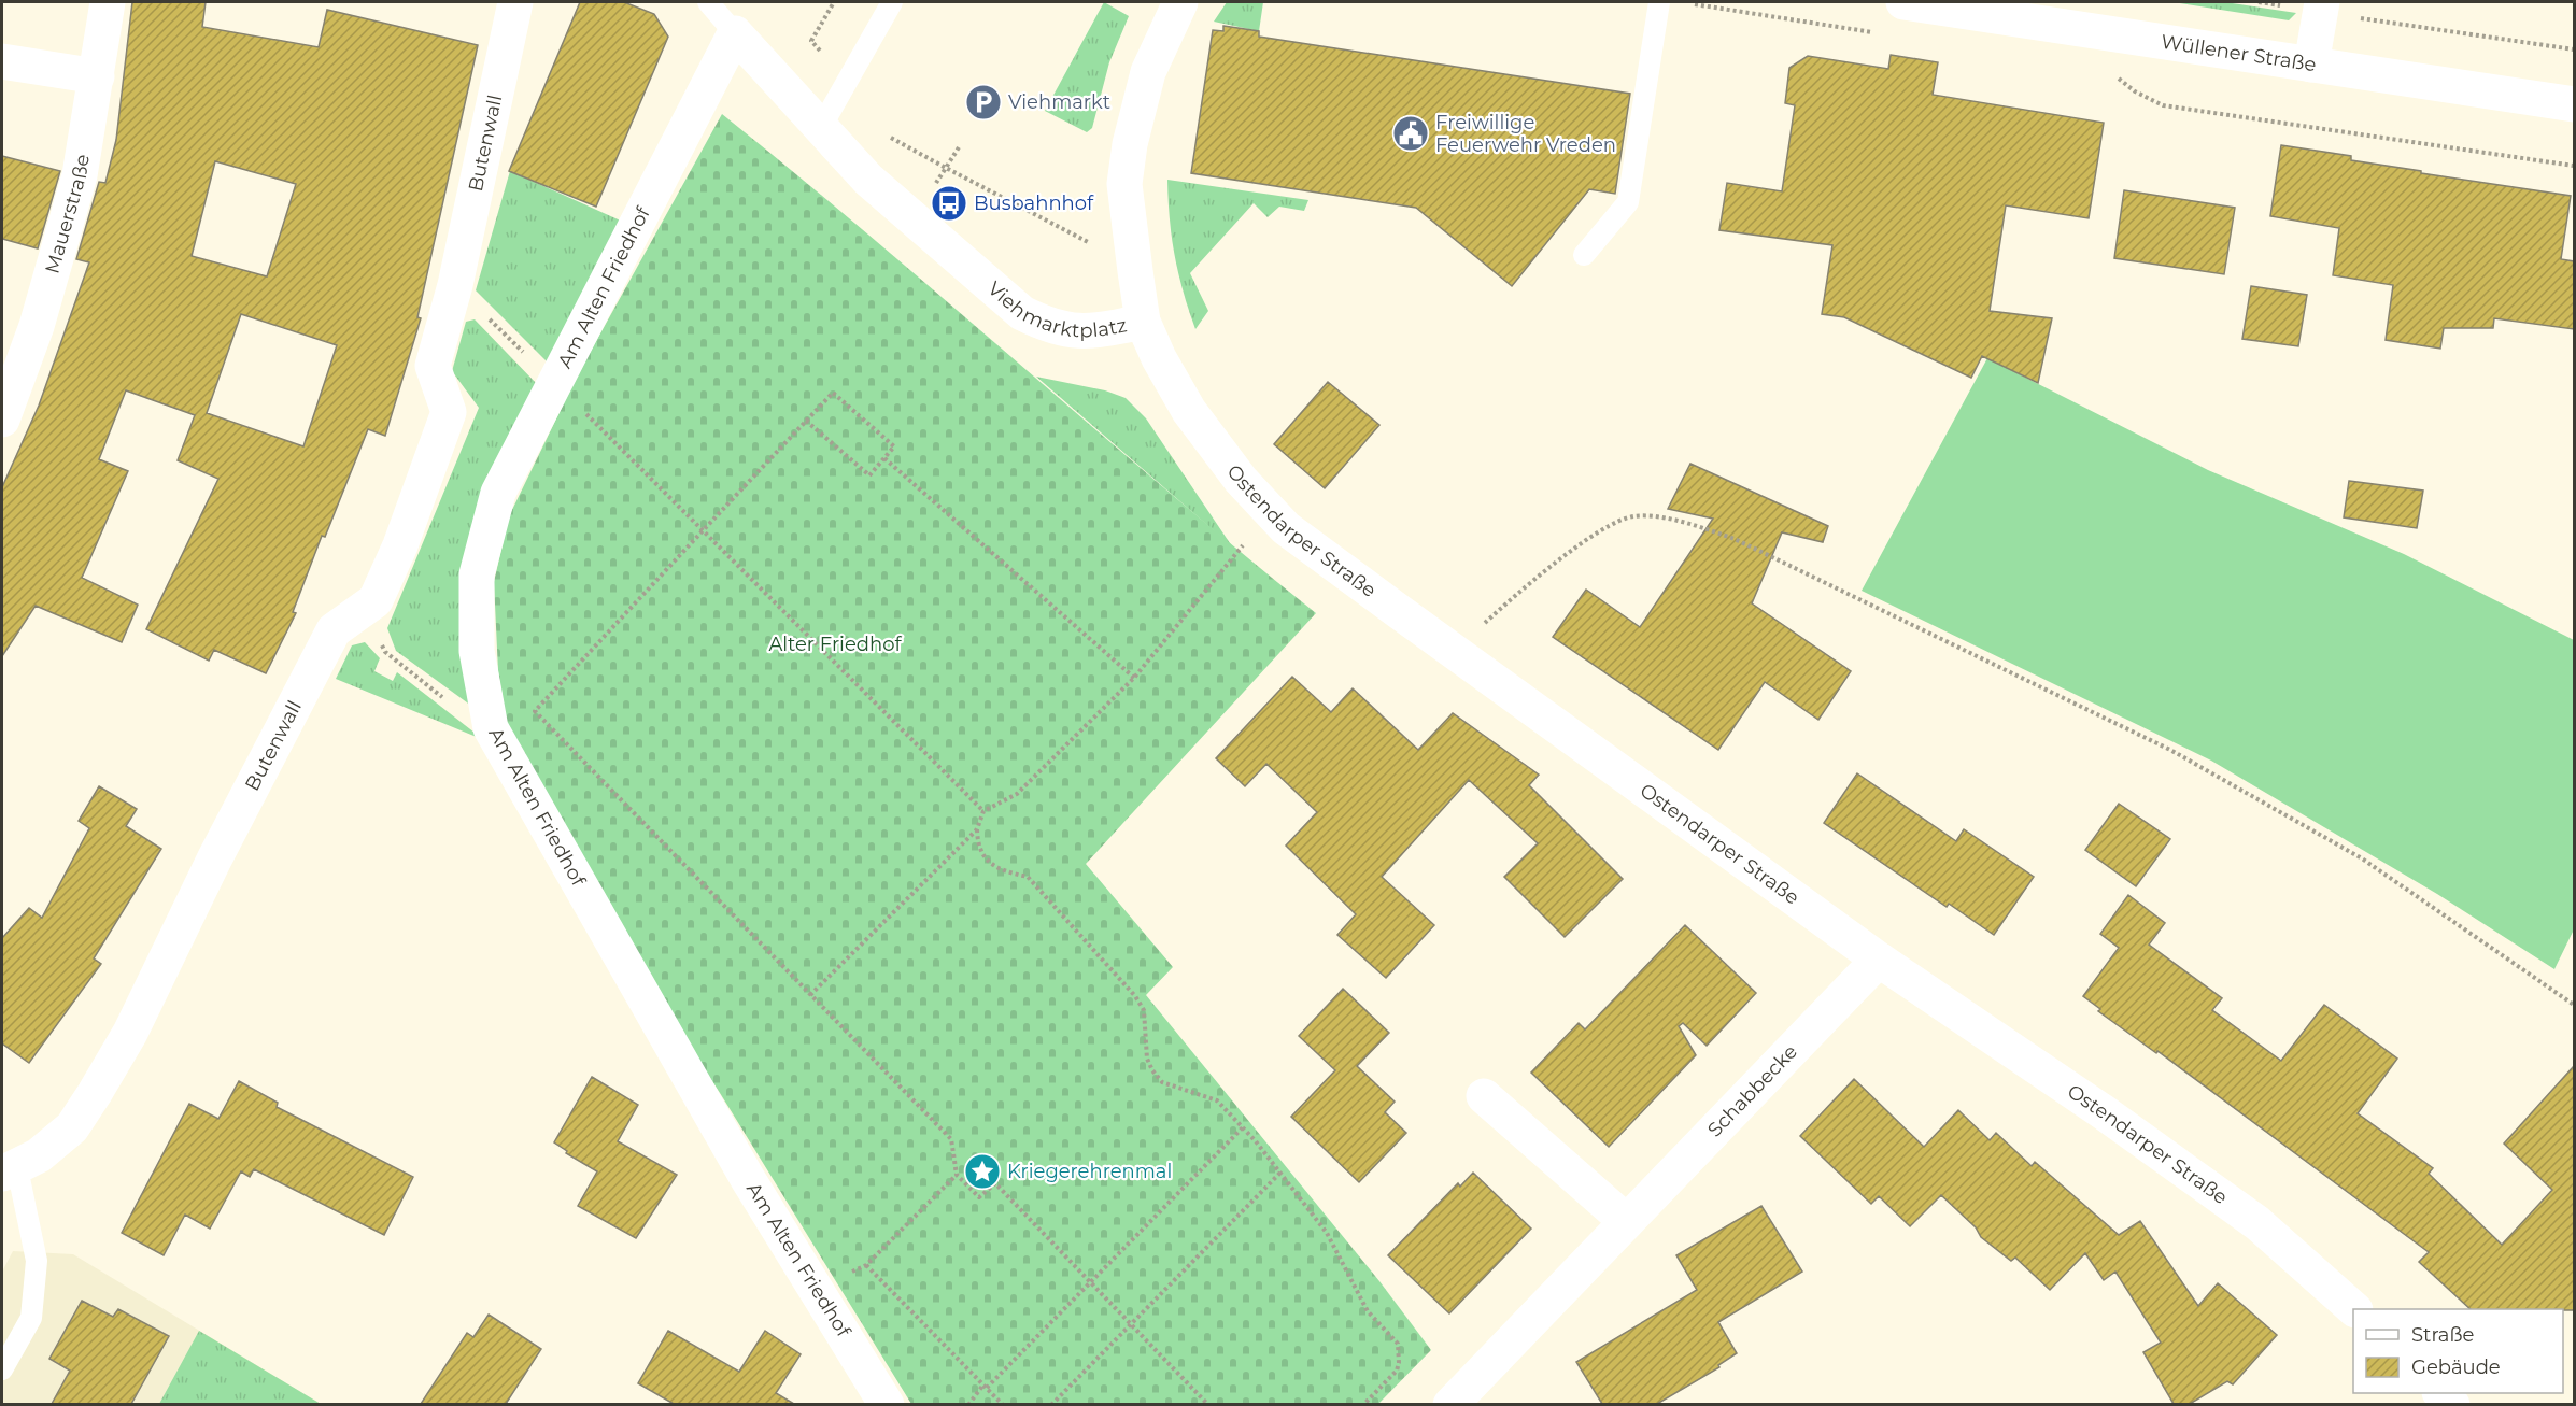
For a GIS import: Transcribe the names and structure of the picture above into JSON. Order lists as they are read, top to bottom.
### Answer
{
  "streets": {
    "street": [
      "Wüllener Straße",
      "Butenwall",
      "Mauerstraße",
      "Am Alten Friedhof",
      "Viehmarktplatz",
      "Ostendarper Straße",
      "Schabbecke"
    ]
  },
  "crossings": [
    ["Am Alten Friedhof", "Viehmarktplatz"],
    ["Viehmarktplatz", "Ostendarper Straße"],
    ["Ostendarper Straße", "Schabbecke"]
  ],
  "parks": ["Alter Friedhof"],
  "places": {
    "parking": ["Viehmarkt"],
    "public building": ["Freiwillige Feuerwehr Vreden"],
    "bus stop": ["Busbahnhof"],
    "place": ["Kriegerehrenmal"]
  },
  "legend": ["Straße", "Gebäude"]
}
